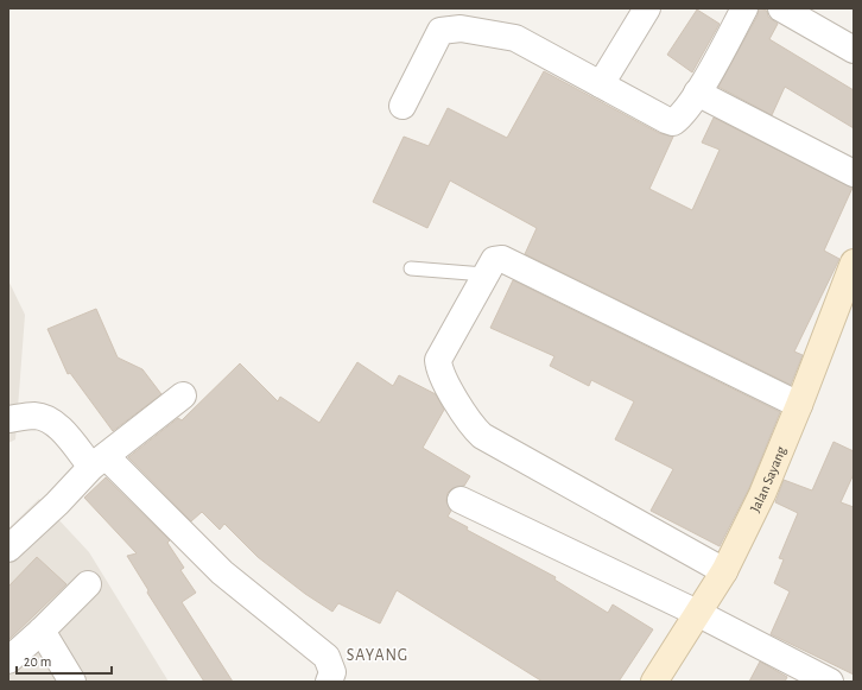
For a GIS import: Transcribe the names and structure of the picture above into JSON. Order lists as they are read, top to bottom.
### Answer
{
  "streets": {
    "main road": ["Jalan Sayang"]
  },
  "districts": ["SAYANG"],
  "scale_bar": "20 m"
}
